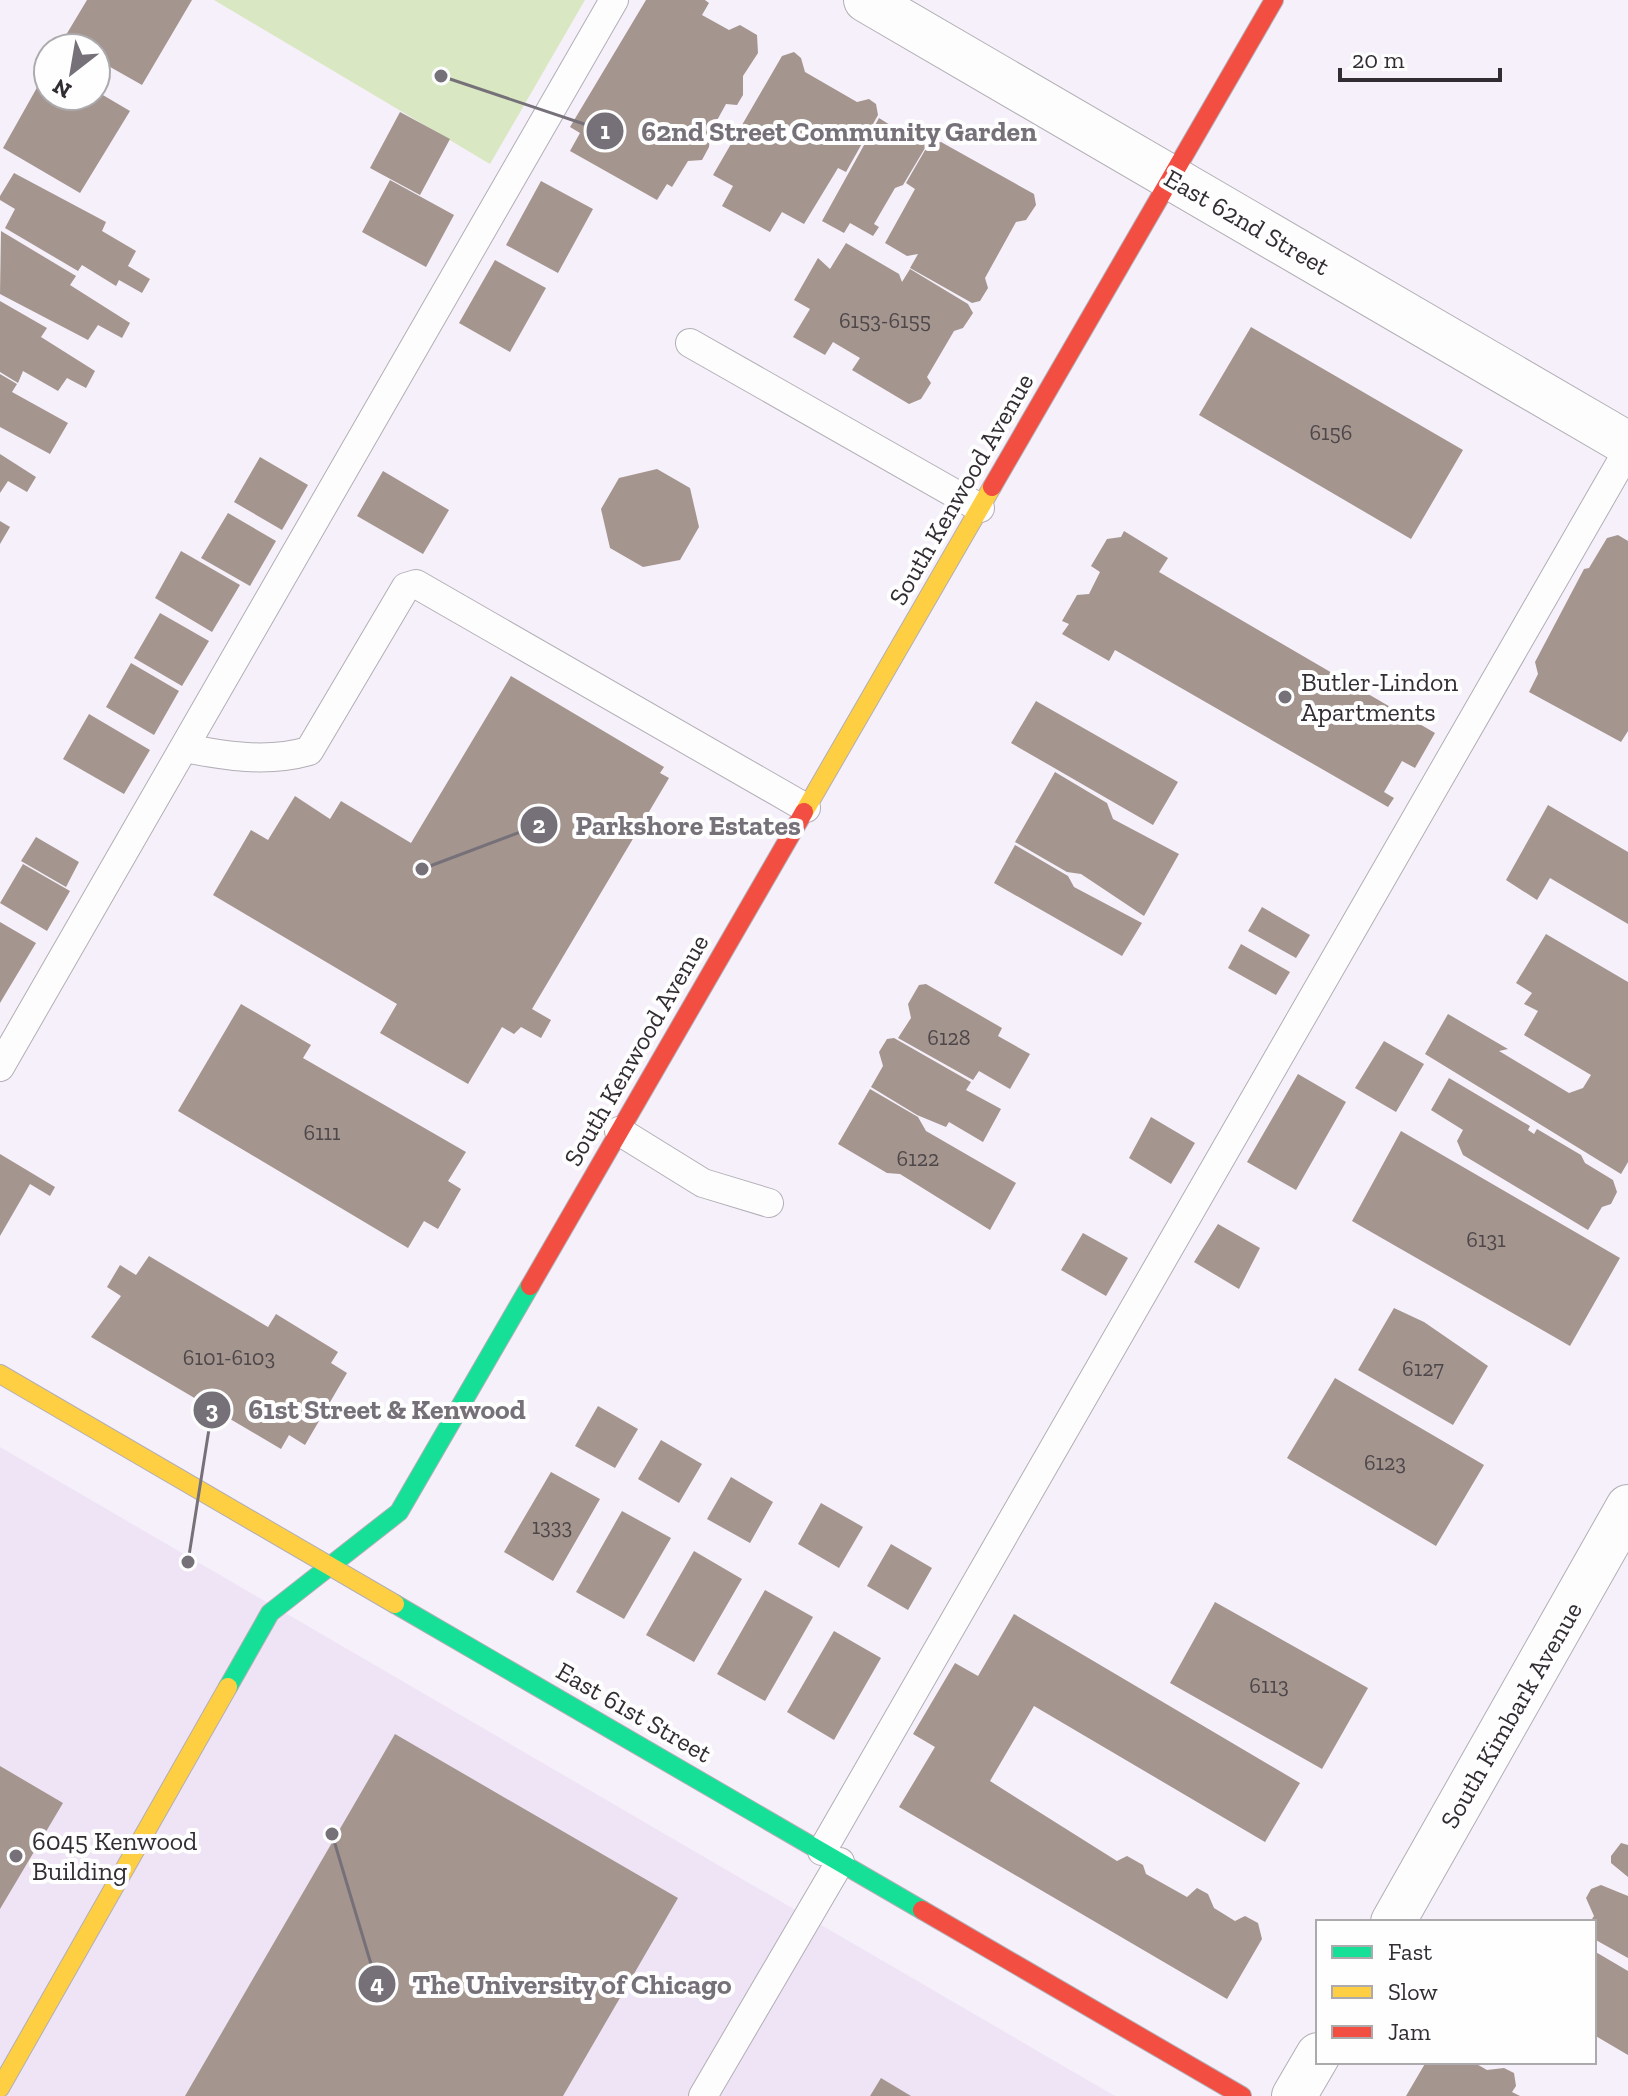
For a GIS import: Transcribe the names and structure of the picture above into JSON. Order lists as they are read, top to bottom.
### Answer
{
  "streets": {
    "street": [
      "East 62nd Street",
      "South Kenwood Avenue",
      "East 61st Street",
      "South Kimbark Avenue"
    ]
  },
  "crossings": [
    ["East 62nd Street", "South Kenwood Avenue"],
    ["South Kenwood Avenue", "East 61st Street"]
  ],
  "places": [
    "62nd Street Community Garden",
    "Butler-Lindon Apartments",
    "Parkshore Estates",
    "61st Street & Kenwood",
    "The University of Chicago",
    "6045 Kenwood Building"
  ],
  "house_numbers": [
    "6153-6155",
    "6156",
    "6128",
    "6111",
    "6122",
    "6131",
    "6101-6103",
    "6127",
    "6123",
    "1333",
    "6113"
  ],
  "legend": ["Fast", "Slow", "Jam"],
  "scale_bar": "20 m",
  "north": "bottom left"
}
